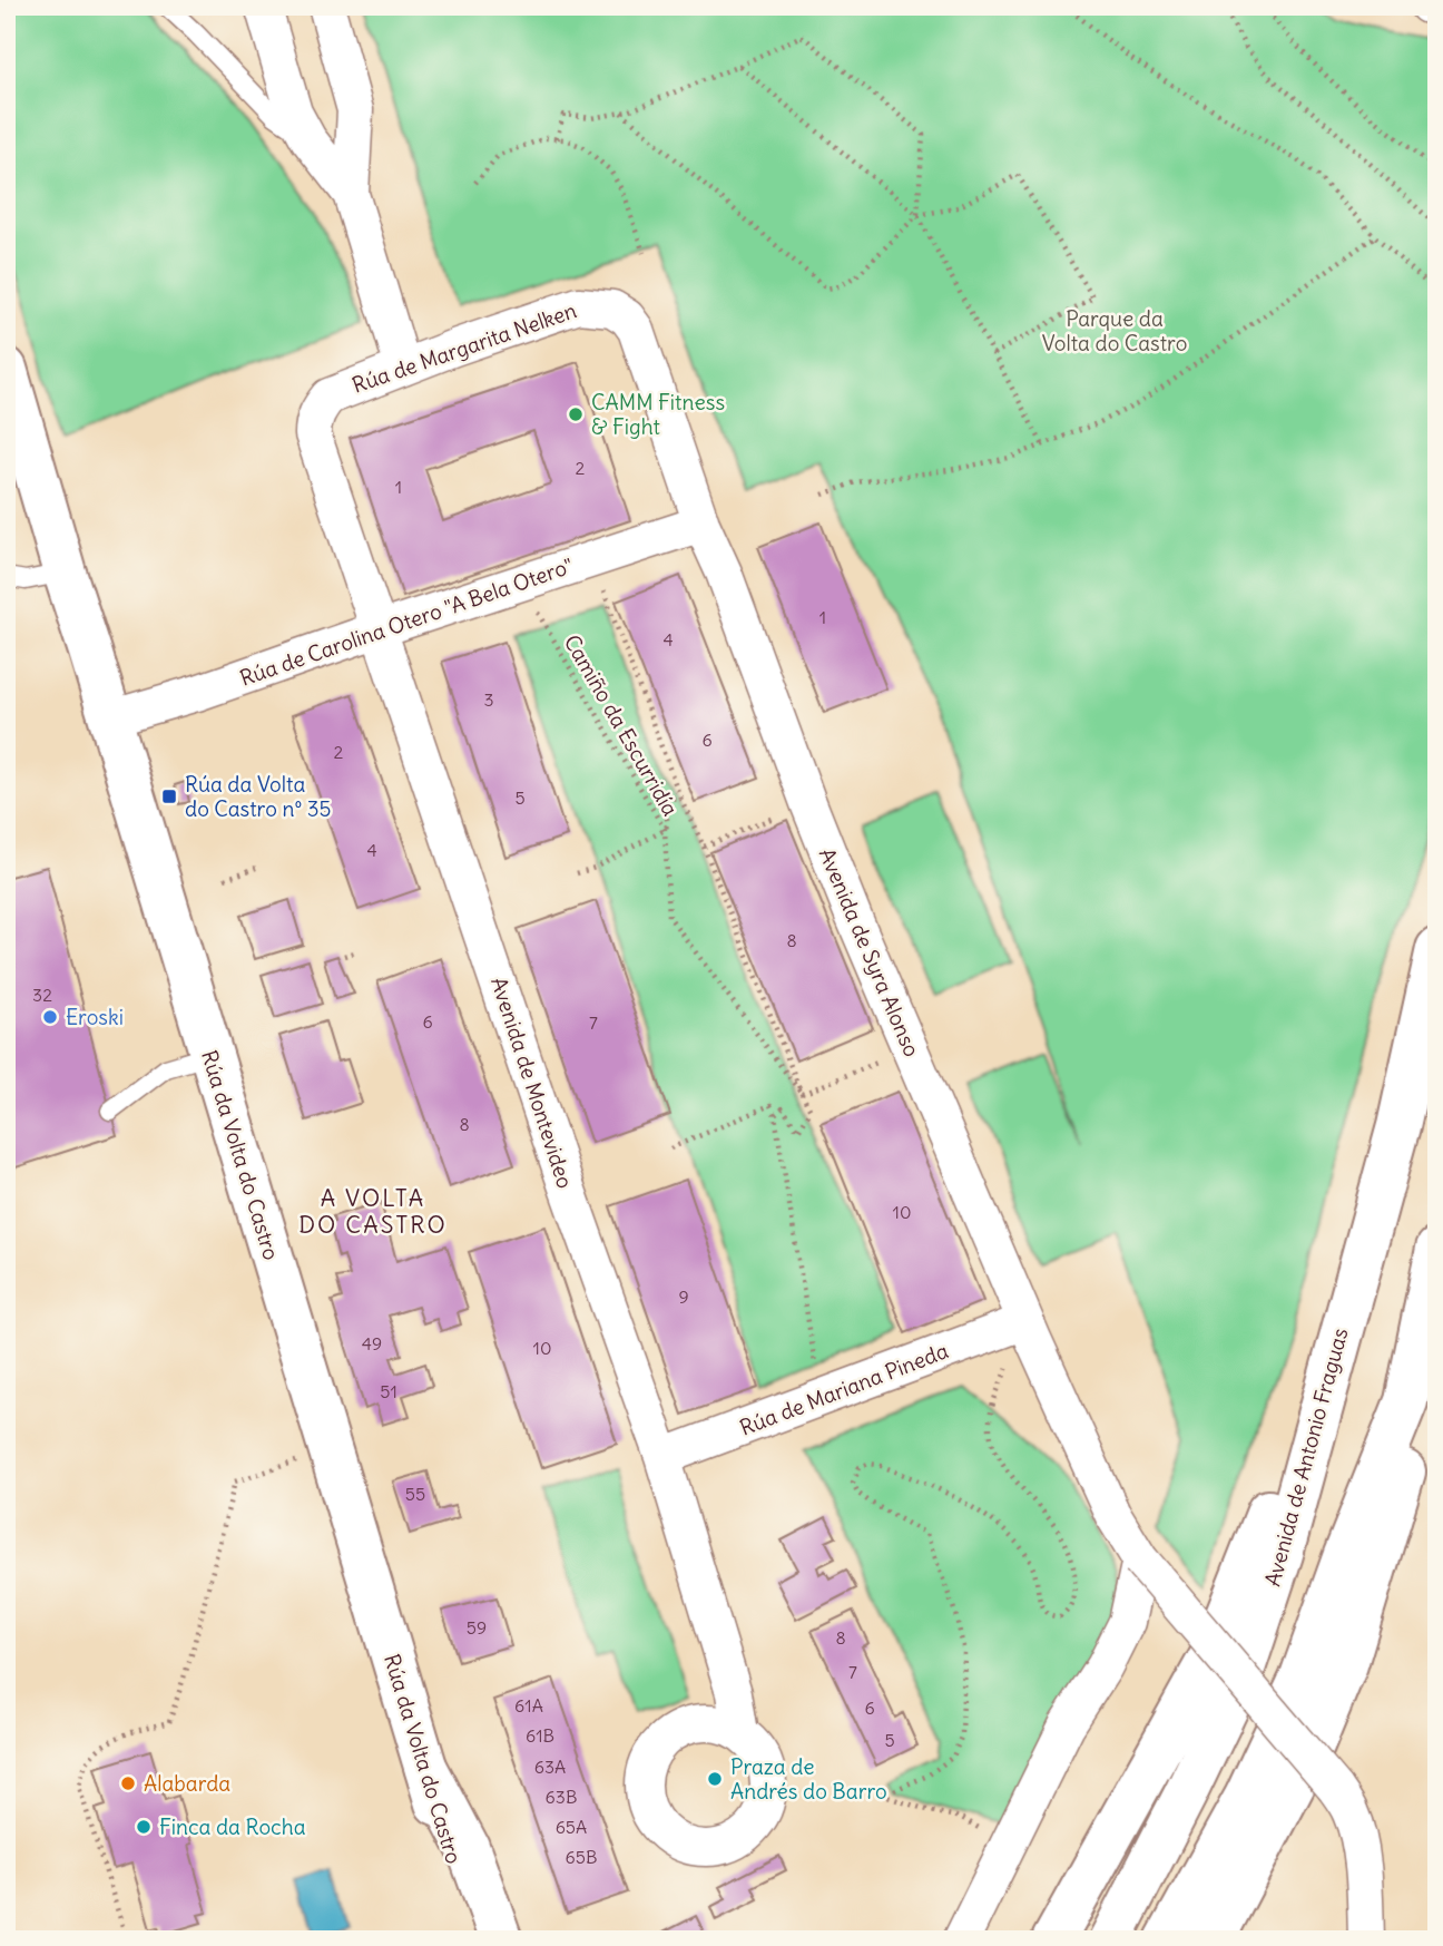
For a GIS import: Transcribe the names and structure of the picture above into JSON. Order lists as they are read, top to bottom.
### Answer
{
  "streets": {
    "main road": ["Rúa da Volta do Castro", "Avenida de Antonio Fraguas"],
    "street": [
      "Rúa de Margarita Nelken",
      "Rúa de Carolina Otero \"A Bela Otero\"",
      "Avenida de Syra Alonso",
      "Avenida de Montevideo",
      "Rúa de Mariana Pineda"
    ],
    "path": ["Camiño da Escurridía"]
  },
  "crossings": [
    ["Rúa de Margarita Nelken", "Avenida de Syra Alonso"],
    ["Rúa de Margarita Nelken", "Avenida de Montevideo"],
    ["Rúa de Carolina Otero \"A Bela Otero\"", "Avenida de Syra Alonso"],
    ["Rúa de Carolina Otero \"A Bela Otero\"", "Avenida de Montevideo"],
    ["Rúa de Carolina Otero \"A Bela Otero\"", "Rúa da Volta do Castro"],
    ["Avenida de Syra Alonso", "Rúa de Mariana Pineda"],
    ["Avenida de Montevideo", "Rúa de Mariana Pineda"]
  ],
  "districts": ["A VOLTA DO CASTRO"],
  "parks": ["Parque da Volta do Castro"],
  "places": {
    "other": [
      "CAMM Fitness & Fight",
      "Eroski",
      "Praza de Andrés do Barro",
      "Alabarda",
      "Finca da Rocha"
    ],
    "transit": ["Rúa da Volta do Castro nº 35"]
  },
  "house_numbers": [
    "2",
    "1",
    "1",
    "4",
    "3",
    "6",
    "2",
    "5",
    "4",
    "8",
    "32",
    "6",
    "7",
    "8",
    "10",
    "9",
    "49",
    "10",
    "51",
    "55",
    "59",
    "8",
    "7",
    "61A",
    "6",
    "61B",
    "5",
    "63A",
    "63B",
    "65A",
    "65B"
  ]
}
